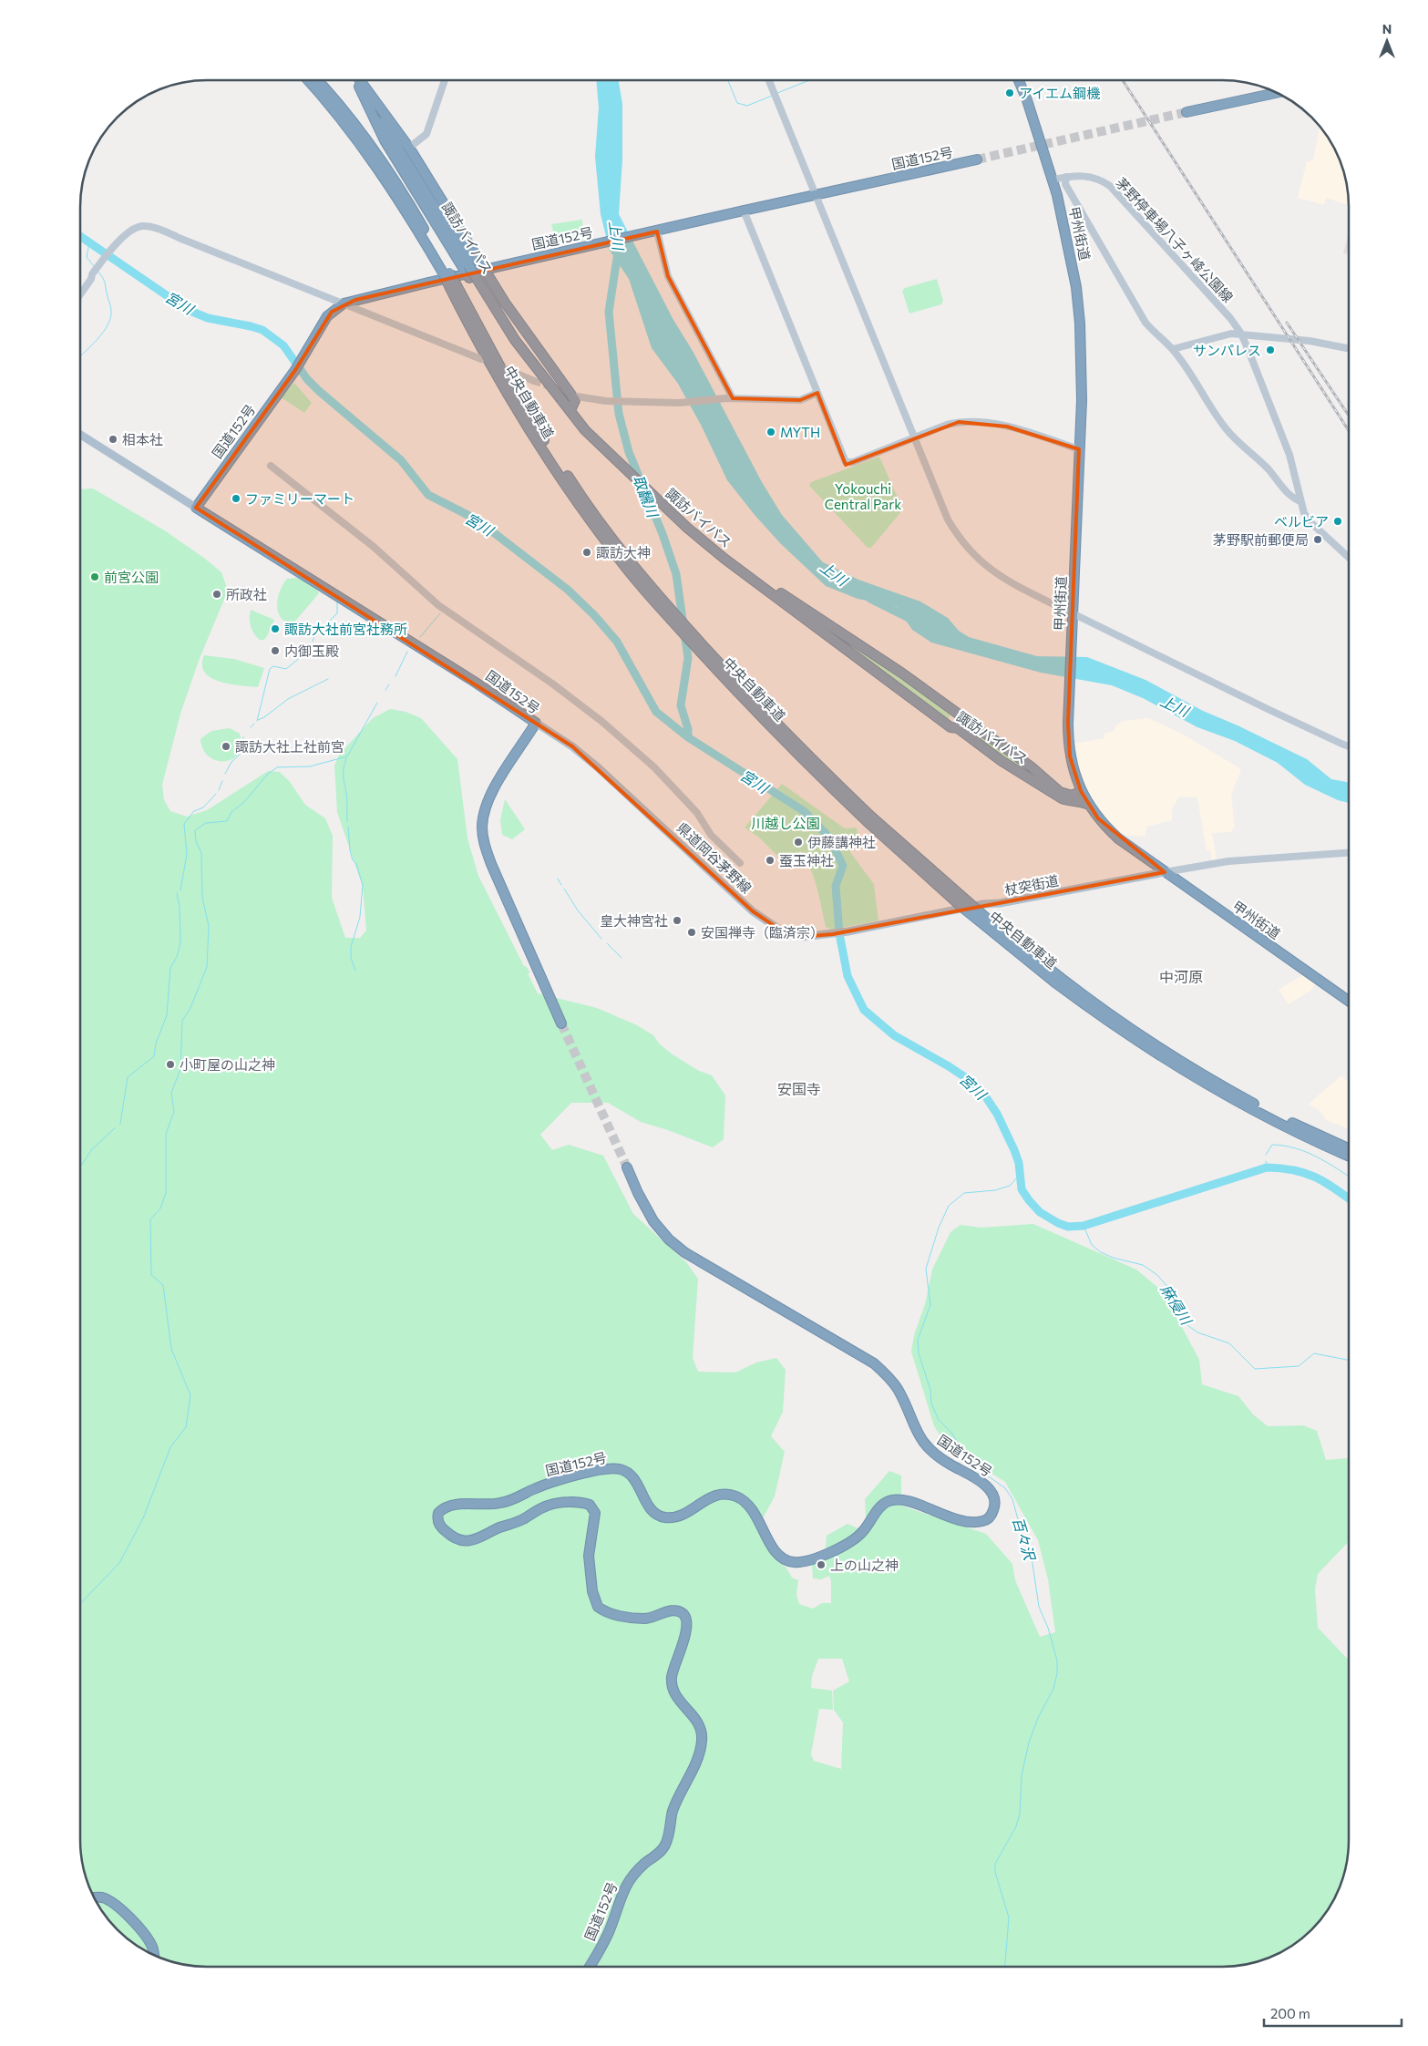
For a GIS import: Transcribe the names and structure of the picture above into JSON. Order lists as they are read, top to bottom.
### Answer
{
  "streets": {
    "highway": [
      "国道152号",
      "甲州街道",
      "諏訪バイパス",
      "中央自動車道"
    ],
    "main road": ["県道岡谷茅野線", "杖突街道"],
    "street": ["茅野停車場八子ヶ峰公園線"]
  },
  "crossings": [
    ["国道152号", "諏訪バイパス"],
    ["国道152号", "県道岡谷茅野線"],
    ["甲州街道", "諏訪バイパス"],
    ["甲州街道", "茅野停車場八子ヶ峰公園線"],
    ["甲州街道", "杖突街道"],
    ["県道岡谷茅野線", "杖突街道"]
  ],
  "districts": ["中河原", "安国寺"],
  "water": [
    "上川",
    "宮川",
    "取飜川",
    "麻侵川",
    "百々沢"
  ],
  "parks": ["Yokouchi Central Park", "川越し公園"],
  "places": [
    "アイエム鋼機",
    "サンパレス",
    "MYTH",
    "相本社",
    "ファミリーマート",
    "ベルビア",
    "茅野駅前郵便局",
    "諏訪大神",
    "前宮公園",
    "所政社",
    "諏訪大社前宮社務所",
    "内御玉殿",
    "諏訪大社上社前宮",
    "伊藤講神社",
    "蚕玉神社",
    "皇大神宮社",
    "安国禅寺（臨済宗）",
    "小町屋の山之神",
    "上の山之神"
  ],
  "scale_bar": "200 m",
  "north": "top"
}
